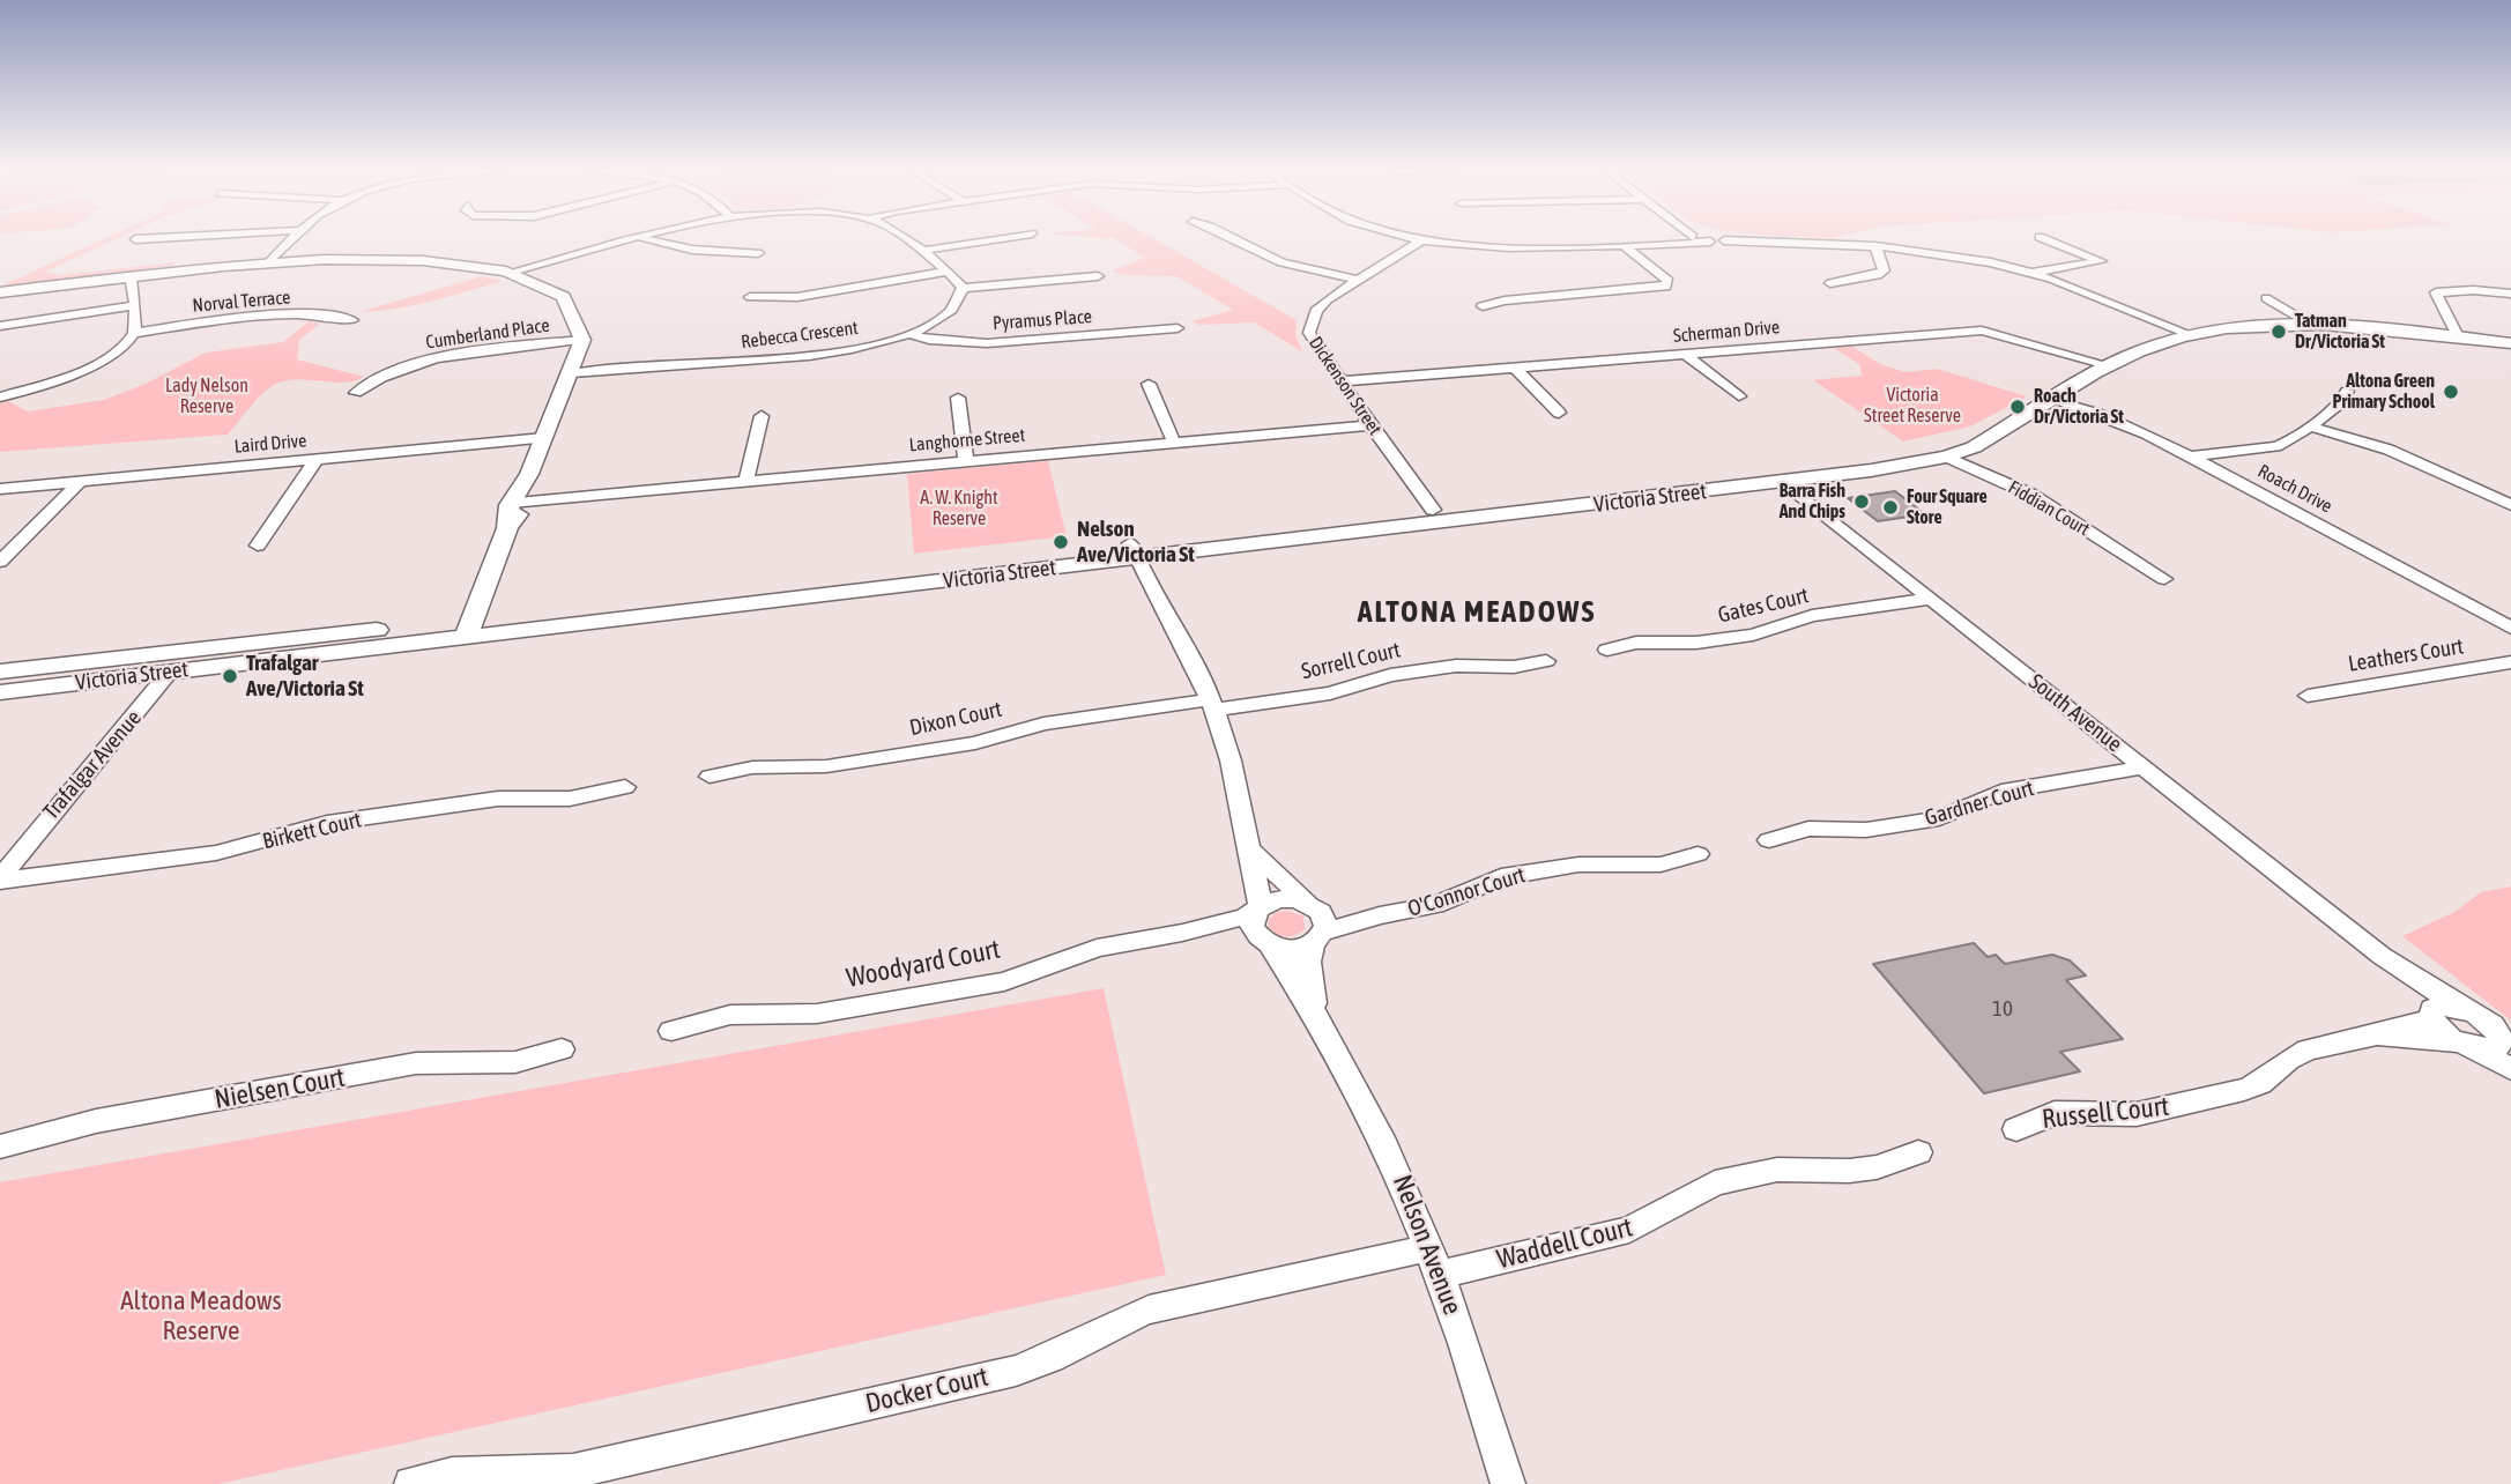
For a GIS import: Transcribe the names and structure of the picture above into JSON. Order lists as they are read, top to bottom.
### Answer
{
  "streets": {
    "street": [
      "Norval Terrace",
      "Pyramus Place",
      "Scherman Drive",
      "Cumberland Place",
      "Rebecca Crescent",
      "Dickenson Street",
      "Langhorne Street",
      "Laird Drive",
      "Roach Drive",
      "Victoria Street",
      "Fiddian Court",
      "Gates Court",
      "Leathers Court",
      "Sorrell Court",
      "South Avenue",
      "Dixon Court",
      "Trafalgar Avenue",
      "Gardner Court",
      "Birkett Court",
      "O'Connor Court",
      "Woodyard Court",
      "Nielsen Court",
      "Russell Court",
      "Waddell Court",
      "Nelson Avenue",
      "Docker Court"
    ]
  },
  "crossings": [
    ["Pyramus Place", "Rebecca Crescent"],
    ["Scherman Drive", "Dickenson Street"],
    ["Scherman Drive", "Victoria Street"],
    ["Dickenson Street", "Langhorne Street"],
    ["Dickenson Street", "Victoria Street"],
    ["Roach Drive", "Victoria Street"],
    ["Victoria Street", "Fiddian Court"],
    ["Victoria Street", "South Avenue"],
    ["Victoria Street", "Trafalgar Avenue"],
    ["Gates Court", "South Avenue"],
    ["Sorrell Court", "Dixon Court"],
    ["South Avenue", "Gardner Court"],
    ["South Avenue", "Russell Court"],
    ["Trafalgar Avenue", "Birkett Court"],
    ["O'Connor Court", "Woodyard Court"],
    ["O'Connor Court", "Nelson Avenue"],
    ["Woodyard Court", "Nelson Avenue"],
    ["Waddell Court", "Nelson Avenue"],
    ["Waddell Court", "Docker Court"],
    ["Nelson Avenue", "Docker Court"]
  ],
  "districts": ["ALTONA MEADOWS"],
  "parks": [
    "Lady Nelson Reserve",
    "Victoria Street Reserve",
    "A. W. Knight Reserve",
    "Altona Meadows Reserve"
  ],
  "places": [
    "Tatman Dr/Victoria St",
    "Altona Green Primary School",
    "Roach Dr/Victoria St",
    "Barra Fish And Chips",
    "Four Square Store",
    "Nelson Ave/Victoria St",
    "Trafalgar Ave/Victoria St"
  ],
  "house_numbers": ["10"]
}
